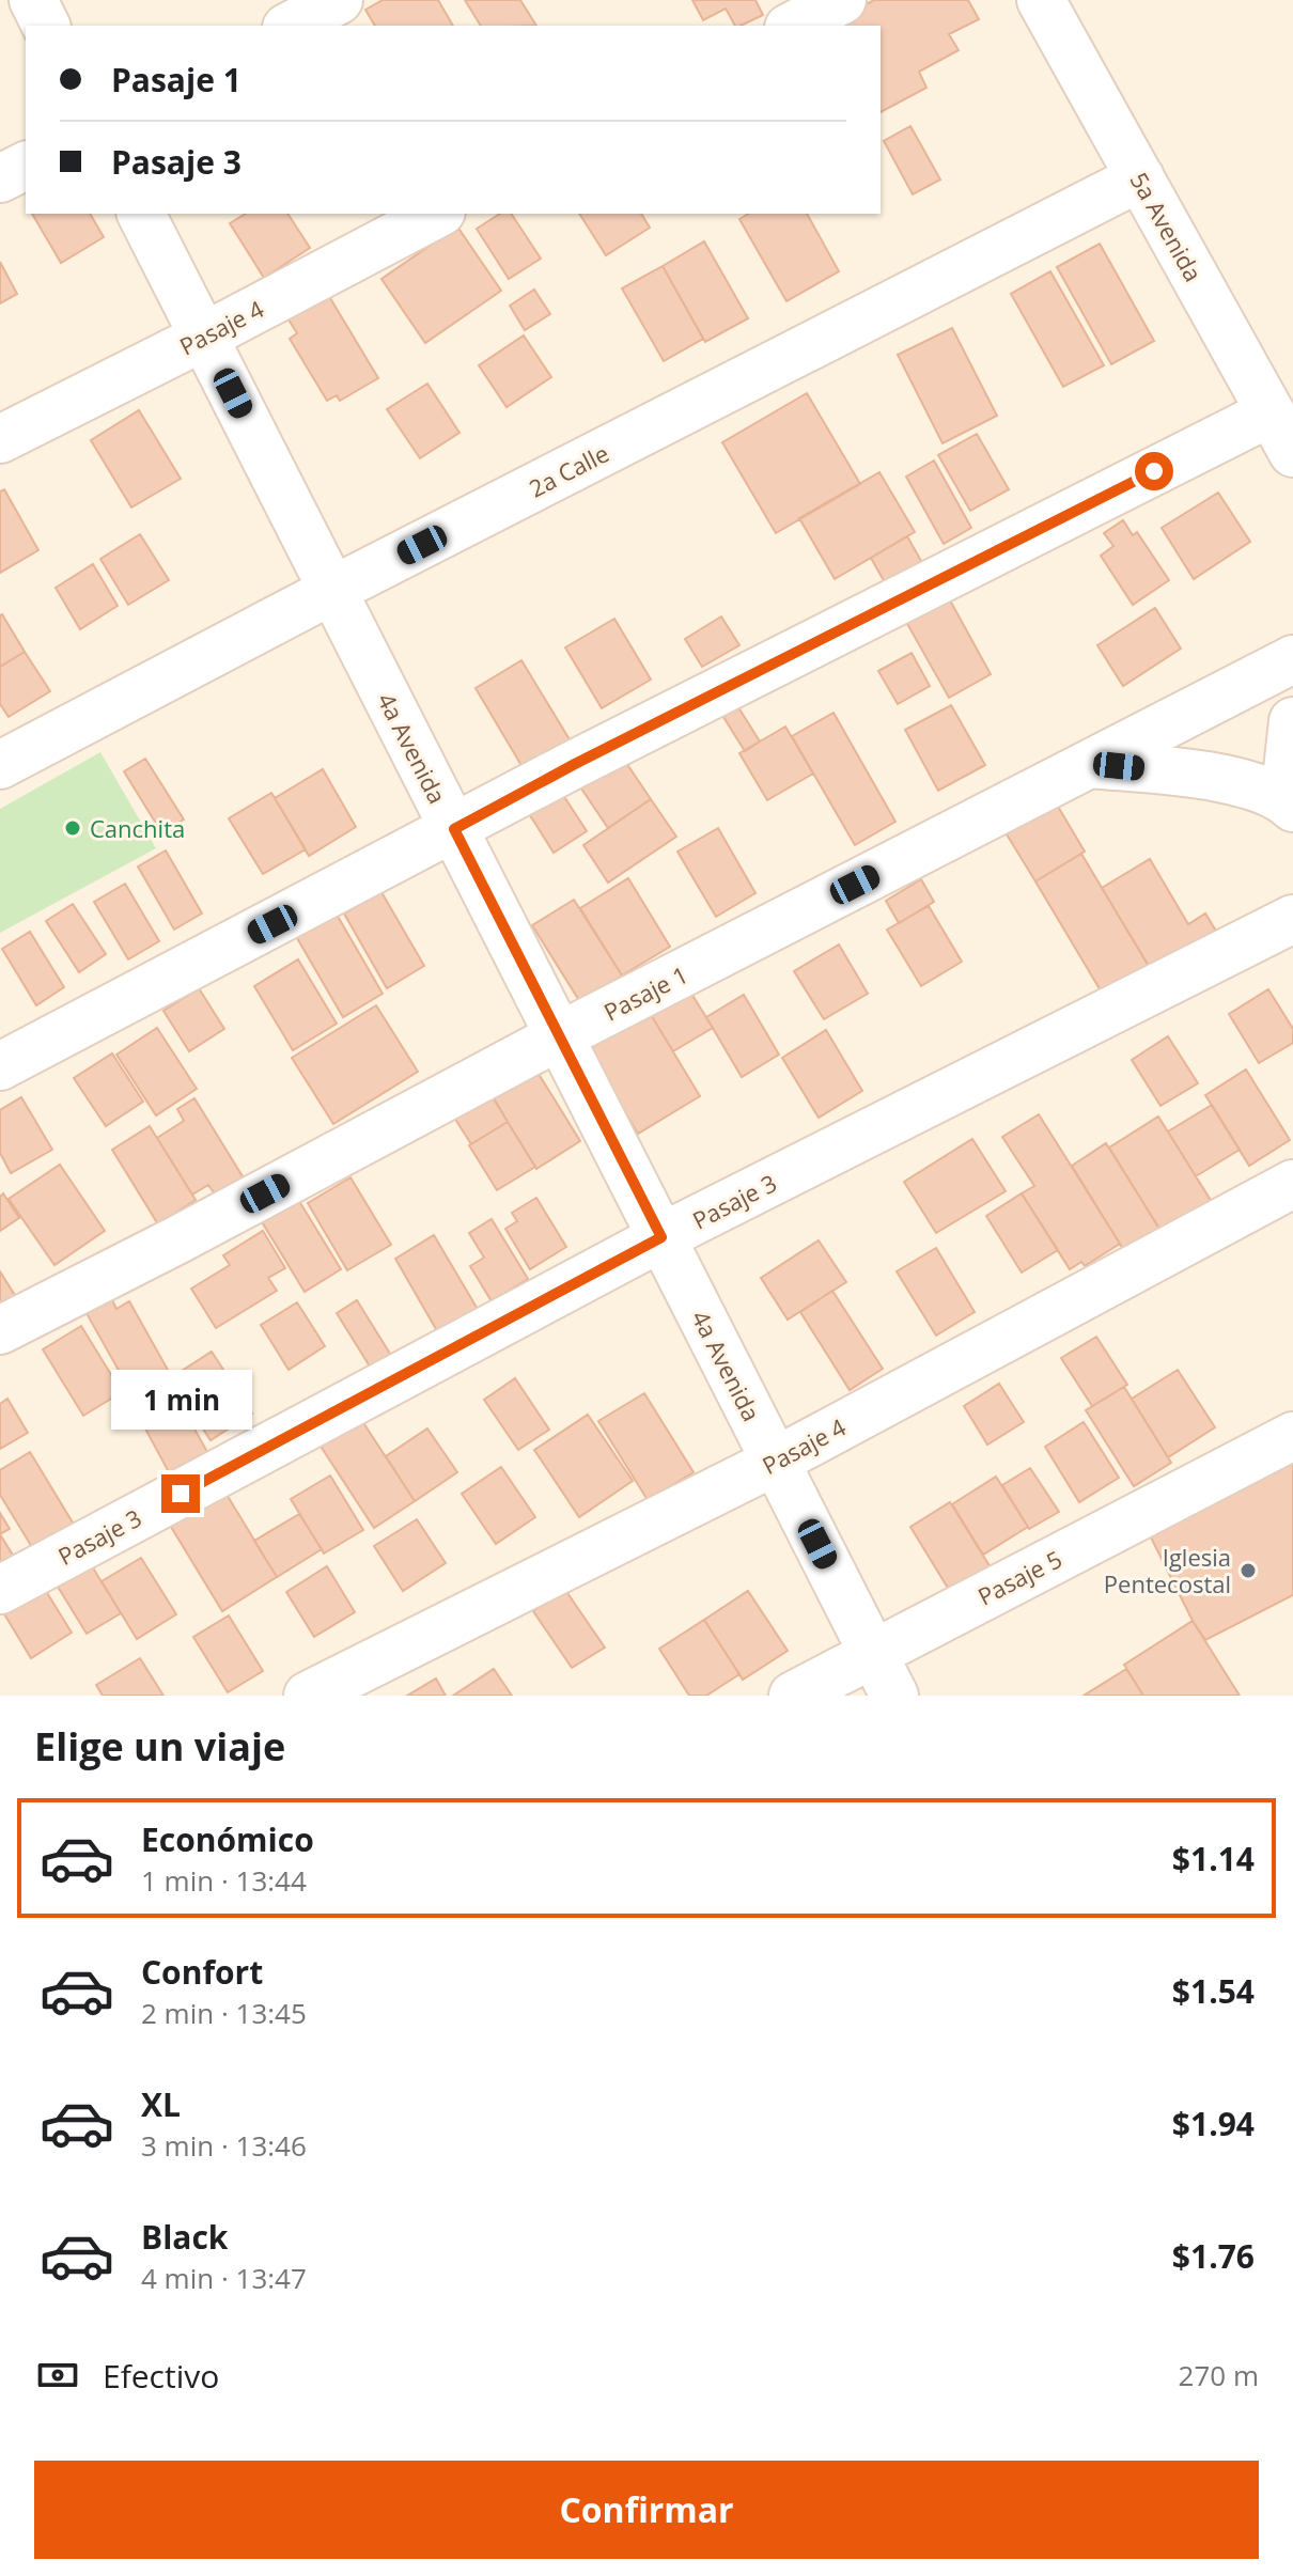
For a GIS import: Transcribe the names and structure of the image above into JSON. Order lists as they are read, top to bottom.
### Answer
{
  "streets": {
    "street": [
      "5a Avenida",
      "Pasaje 4",
      "2a Calle",
      "4a Avenida",
      "Pasaje 1",
      "Pasaje 3",
      "Pasaje 5"
    ]
  },
  "crossings": [
    ["5a Avenida", "2a Calle"],
    ["Pasaje 4", "4a Avenida"],
    ["2a Calle", "4a Avenida"],
    ["4a Avenida", "Pasaje 1"],
    ["4a Avenida", "Pasaje 3"],
    ["4a Avenida", "Pasaje 5"]
  ],
  "places": ["Canchita", "Iglesia Pentecostal"],
  "page": {
    "banner": ["Pasaje 1", "Pasaje 3"],
    "bubble": "1 min",
    "heading": "Elige un viaje",
    "list": [
      {
        "name": "Económico",
        "note": "1 min · 13:44",
        "value": "$1.14"
      },
      {
        "name": "Confort",
        "note": "2 min · 13:45",
        "value": "$1.54"
      },
      {
        "name": "XL",
        "note": "3 min · 13:46",
        "value": "$1.94"
      },
      {
        "name": "Black",
        "note": "4 min · 13:47",
        "value": "$1.76"
      }
    ],
    "pay": ["Efectivo", "270 m"],
    "buttons": "Confirmar"
  }
}
